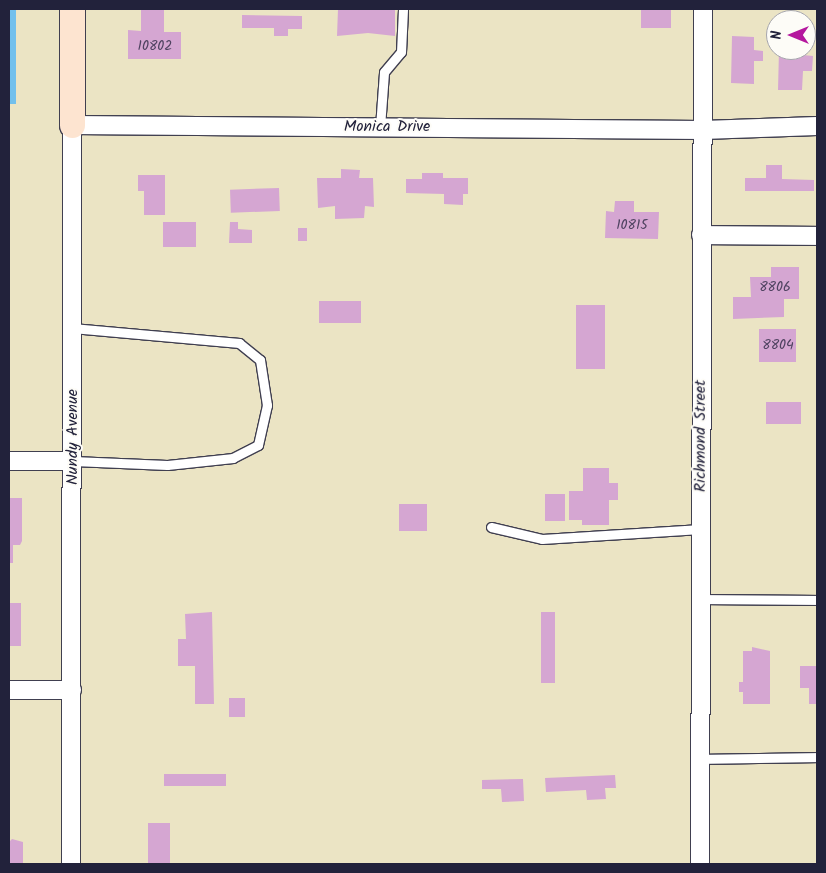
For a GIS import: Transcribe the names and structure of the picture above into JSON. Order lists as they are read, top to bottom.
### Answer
{
  "streets": {
    "street": ["Monica Drive", "Richmond Street", "Nundy Avenue"]
  },
  "crossings": [
    ["Monica Drive", "Richmond Street"],
    ["Monica Drive", "Nundy Avenue"]
  ],
  "house_numbers": [
    "10802",
    "10815",
    "8806",
    "8804"
  ],
  "north": "left"
}
